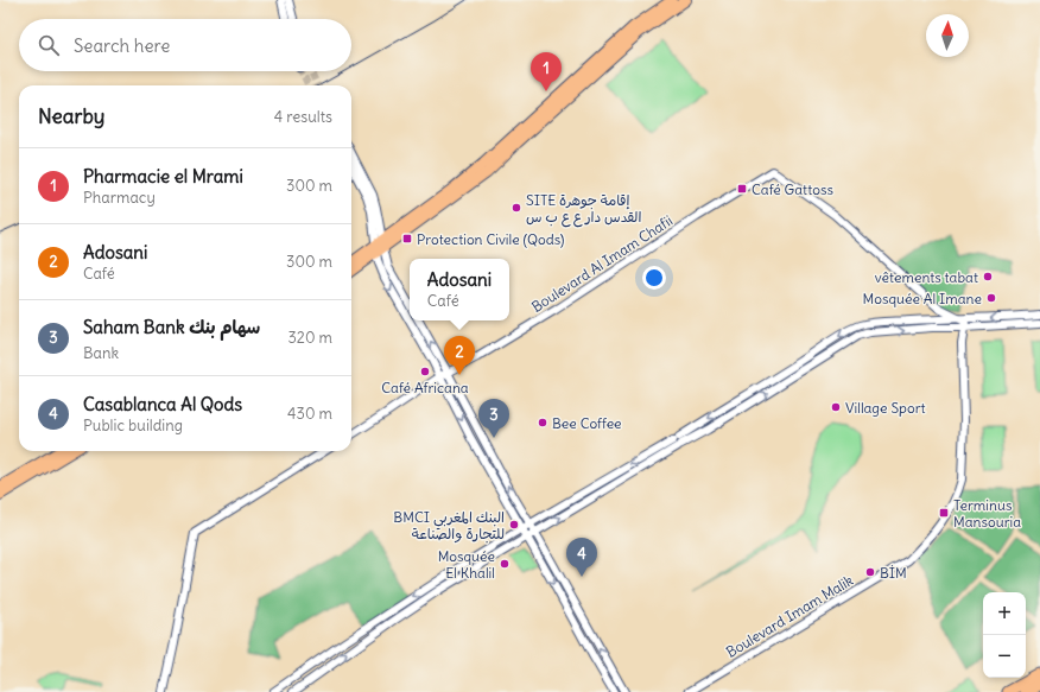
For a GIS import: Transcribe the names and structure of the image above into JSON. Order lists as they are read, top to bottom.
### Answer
{
  "streets": {
    "street": ["Boulevard Al Imam Chafii", "Boulevard Imam Malik"]
  },
  "places": {
    "transit": ["Café Gattoss", "Protection Civile (Qods)", "Terminus Mansouria"],
    "other": [
      "SITE إقامة جوهرة القدس دار ع ع ب س",
      "vêtements tabat",
      "Mosquée Al Imane",
      "Café Africana",
      "Village Sport",
      "Bee Coffee",
      "BMCI البنك المغربي للتجارة والصناعة",
      "Mosquée El Khalil",
      "BİM"
    ]
  },
  "north": "top",
  "page": {
    "search": "Search here",
    "pins": [
      "1",
      "2",
      "3",
      "4"
    ],
    "heading": ["Nearby", "4 results"],
    "list": [
      {
        "mark": "1",
        "name": "Pharmacie el Mrami",
        "note": "Pharmacy",
        "value": "300 m"
      },
      {
        "mark": "2",
        "name": "Adosani",
        "note": "Café",
        "value": "300 m"
      },
      {
        "mark": "3",
        "name": "Saham Bank سهام بنك",
        "note": "Bank",
        "value": "320 m"
      },
      {
        "mark": "4",
        "name": "Casablanca Al Qods",
        "note": "Public building",
        "value": "430 m"
      }
    ],
    "popup": ["Adosani", "Café"],
    "map_buttons": ["+", "−"]
  }
}
